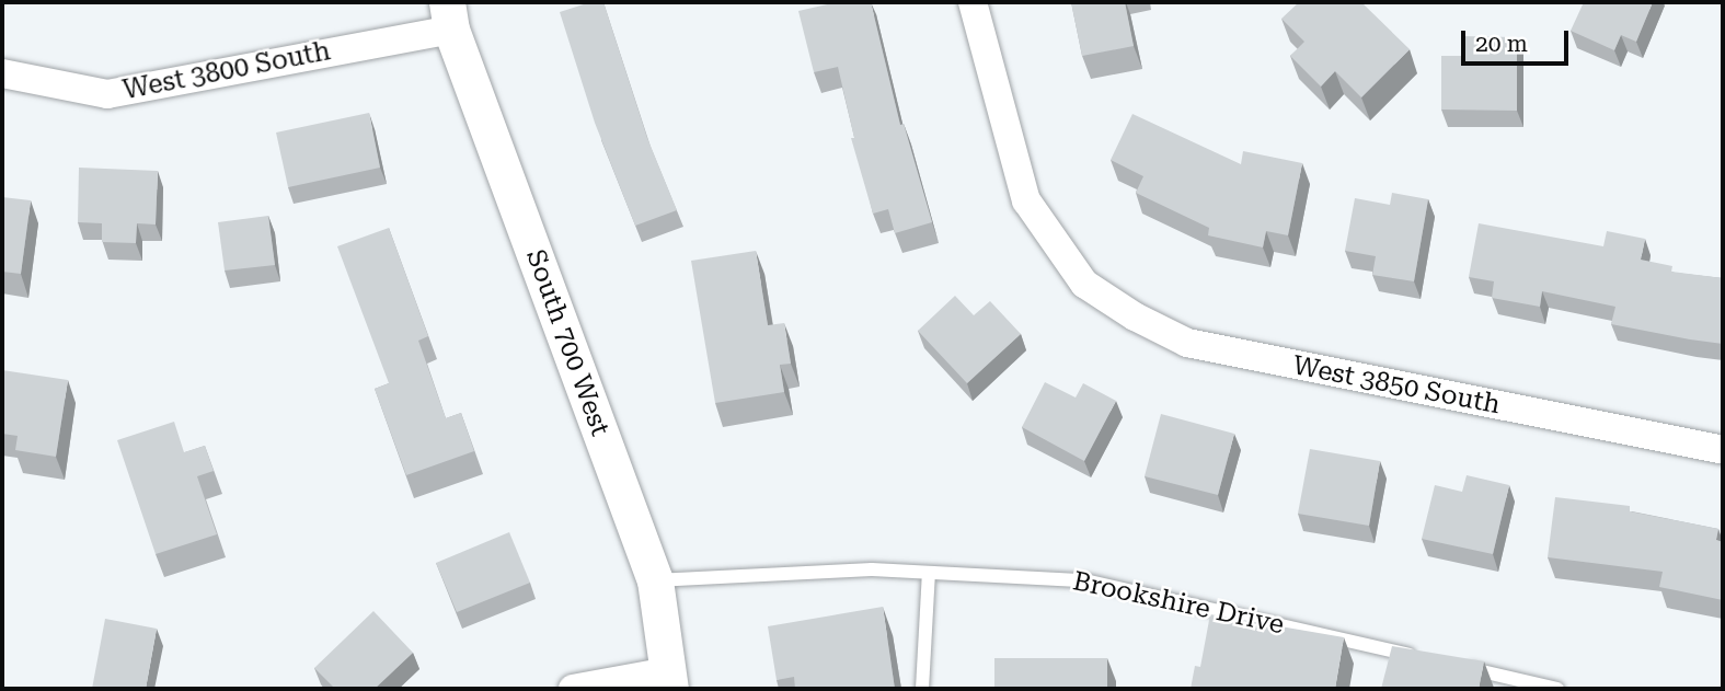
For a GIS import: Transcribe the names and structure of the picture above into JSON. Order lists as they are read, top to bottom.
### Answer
{
  "streets": {
    "street": ["West 3800 South", "South 700 West", "West 3850 South"],
    "lane": ["Brookshire Drive"]
  },
  "crossings": [
    ["West 3800 South", "South 700 West"],
    ["South 700 West", "Brookshire Drive"]
  ],
  "scale_bar": "20 m"
}
